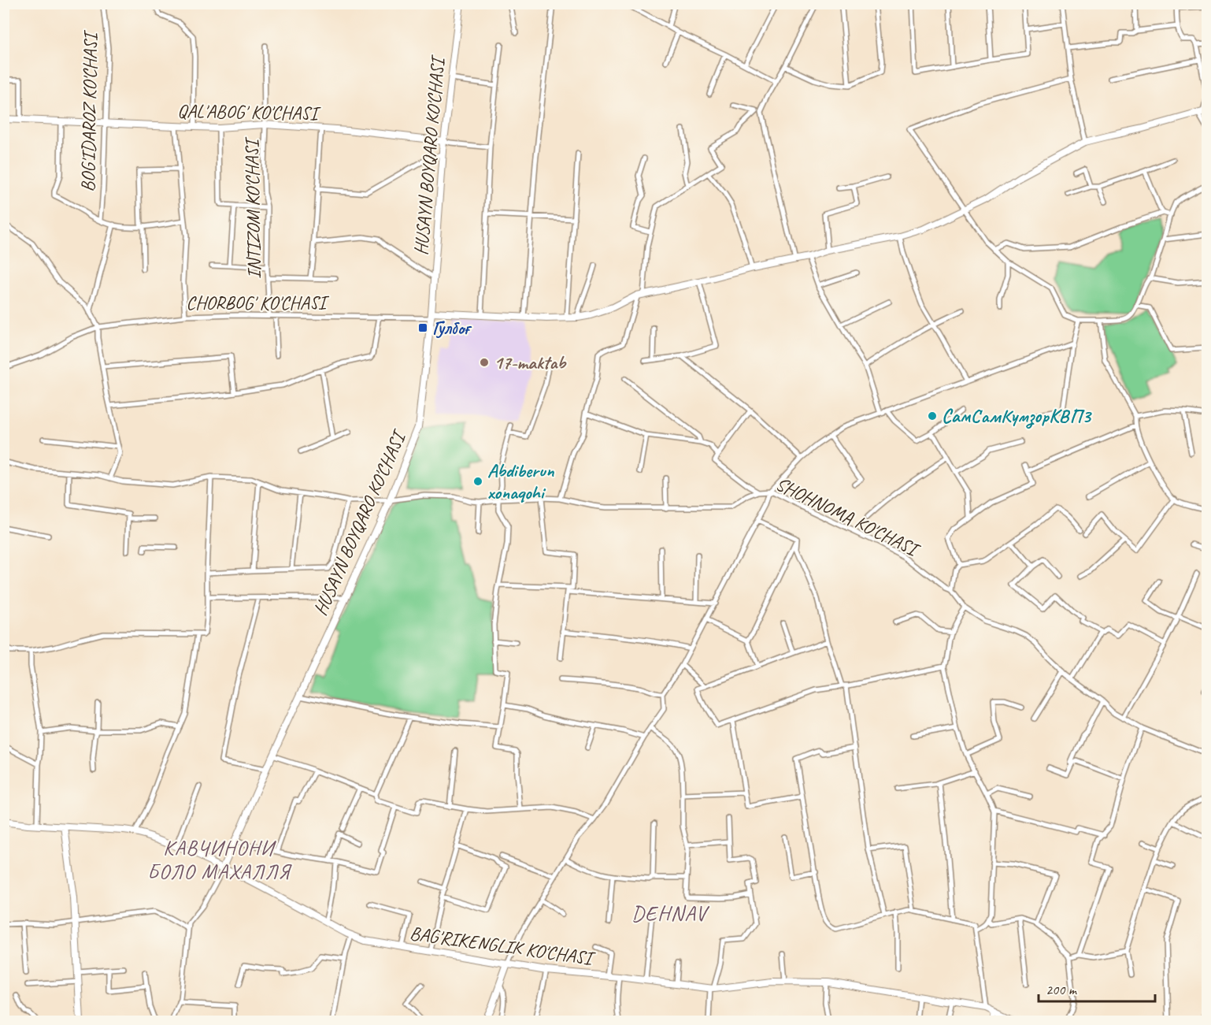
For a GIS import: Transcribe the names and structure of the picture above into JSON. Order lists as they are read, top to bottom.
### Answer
{
  "streets": {
    "main road": ["QAL'ABOG' KO'CHASI", "HUSAYN BOYQARO KO'CHASI", "BAG'RIKENGLIK KO'CHASI"],
    "street": [
      "BOG'IDAROZ KO'CHASI",
      "INTIZOM KO'CHASI",
      "СHORBOG' KO'CHASI",
      "SHOHNOMA KO'CHASI"
    ]
  },
  "crossings": [
    ["QAL'ABOG' KO'CHASI", "BOG'IDAROZ KO'CHASI"],
    ["QAL'ABOG' KO'CHASI", "HUSAYN BOYQARO KO'CHASI"],
    ["QAL'ABOG' KO'CHASI", "INTIZOM KO'CHASI"],
    ["HUSAYN BOYQARO KO'CHASI", "СHORBOG' KO'CHASI"],
    ["HUSAYN BOYQARO KO'CHASI", "SHOHNOMA KO'CHASI"],
    ["HUSAYN BOYQARO KO'CHASI", "BAG'RIKENGLIK KO'CHASI"],
    ["INTIZOM KO'CHASI", "СHORBOG' KO'CHASI"]
  ],
  "districts": ["КАВЧИНОНИ БОЛО МАХАЛЛЯ", "DEHNAV"],
  "places": {
    "transit": ["Гулбоғ"],
    "other": ["17-maktab", "СамСамКумзорКВП3", "Abdiberun xonaqohi"]
  },
  "scale_bar": "200 m"
}
